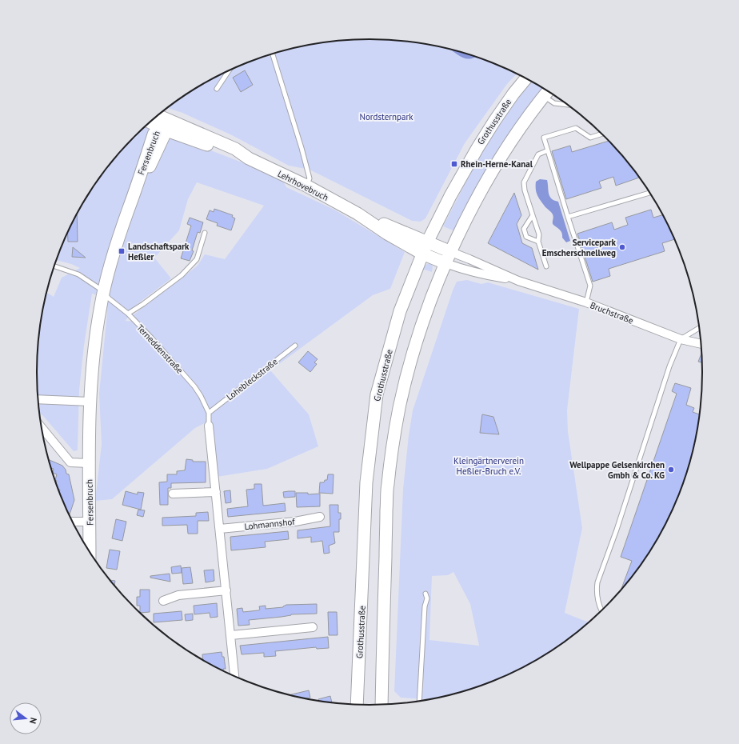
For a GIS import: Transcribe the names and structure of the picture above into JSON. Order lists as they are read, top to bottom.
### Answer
{
  "streets": {
    "main road": ["Grothusstraße", "Fersenbruch", "Lehrhovebruch"],
    "street": ["Bruchstraße", "Lohmannshof"],
    "lane": ["Terneddenstraße", "Lohebleckstraße"]
  },
  "crossings": [
    ["Grothusstraße", "Lehrhovebruch"],
    ["Fersenbruch", "Lehrhovebruch"],
    ["Fersenbruch", "Terneddenstraße"],
    ["Lehrhovebruch", "Bruchstraße"],
    ["Terneddenstraße", "Lohebleckstraße"]
  ],
  "parks": ["Nordsternpark", "Kleingärtnerverein Heßler-Bruch e.V."],
  "places": {
    "transit": ["Rhein-Herne-Kanal", "Landschaftspark Heßler"],
    "other": ["Servicepark Emscherschnellweg", "Wellpappe Gelsenkirchen Gmbh & Co. KG"]
  },
  "north": "right"
}
